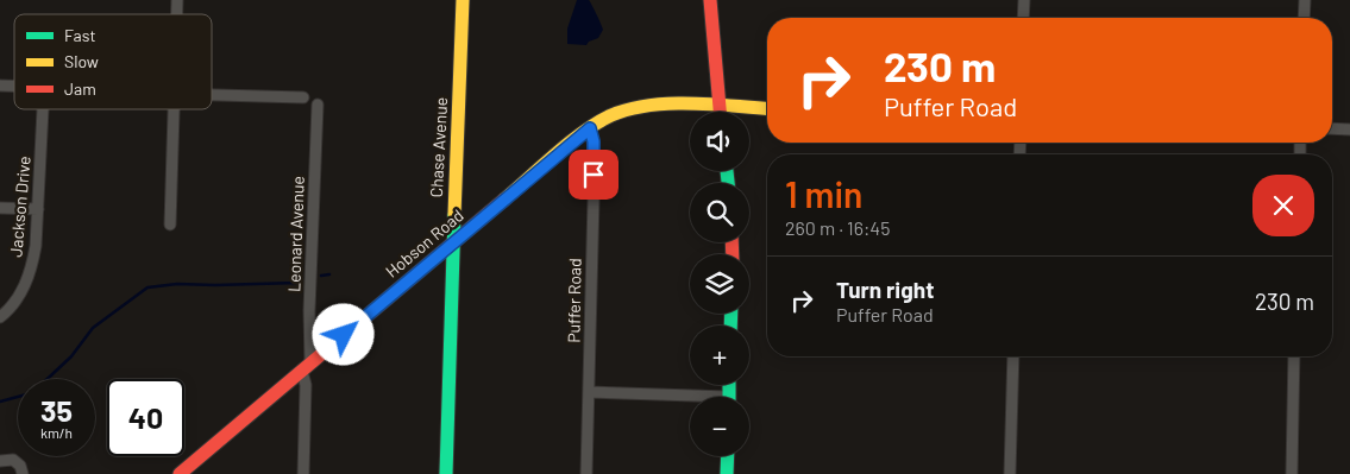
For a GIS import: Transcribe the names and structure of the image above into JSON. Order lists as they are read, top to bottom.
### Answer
{
  "streets": {
    "street": [
      "Chase Avenue",
      "Jackson Drive",
      "Leonard Avenue",
      "Hobson Road",
      "Puffer Road"
    ]
  },
  "crossings": [
    ["Chase Avenue", "Hobson Road"],
    ["Leonard Avenue", "Hobson Road"],
    ["Hobson Road", "Puffer Road"]
  ],
  "legend": ["Fast", "Slow", "Jam"],
  "page": {
    "turn": ["230 m", "Puffer Road"],
    "map_buttons": ["+", "−"],
    "heading": ["1 min", "260 m · 16:45"],
    "list": [
      {
        "name": "Turn right",
        "note": "Puffer Road",
        "value": "230 m"
      }
    ],
    "speed": "35 km/h",
    "limit": "40"
  }
}
